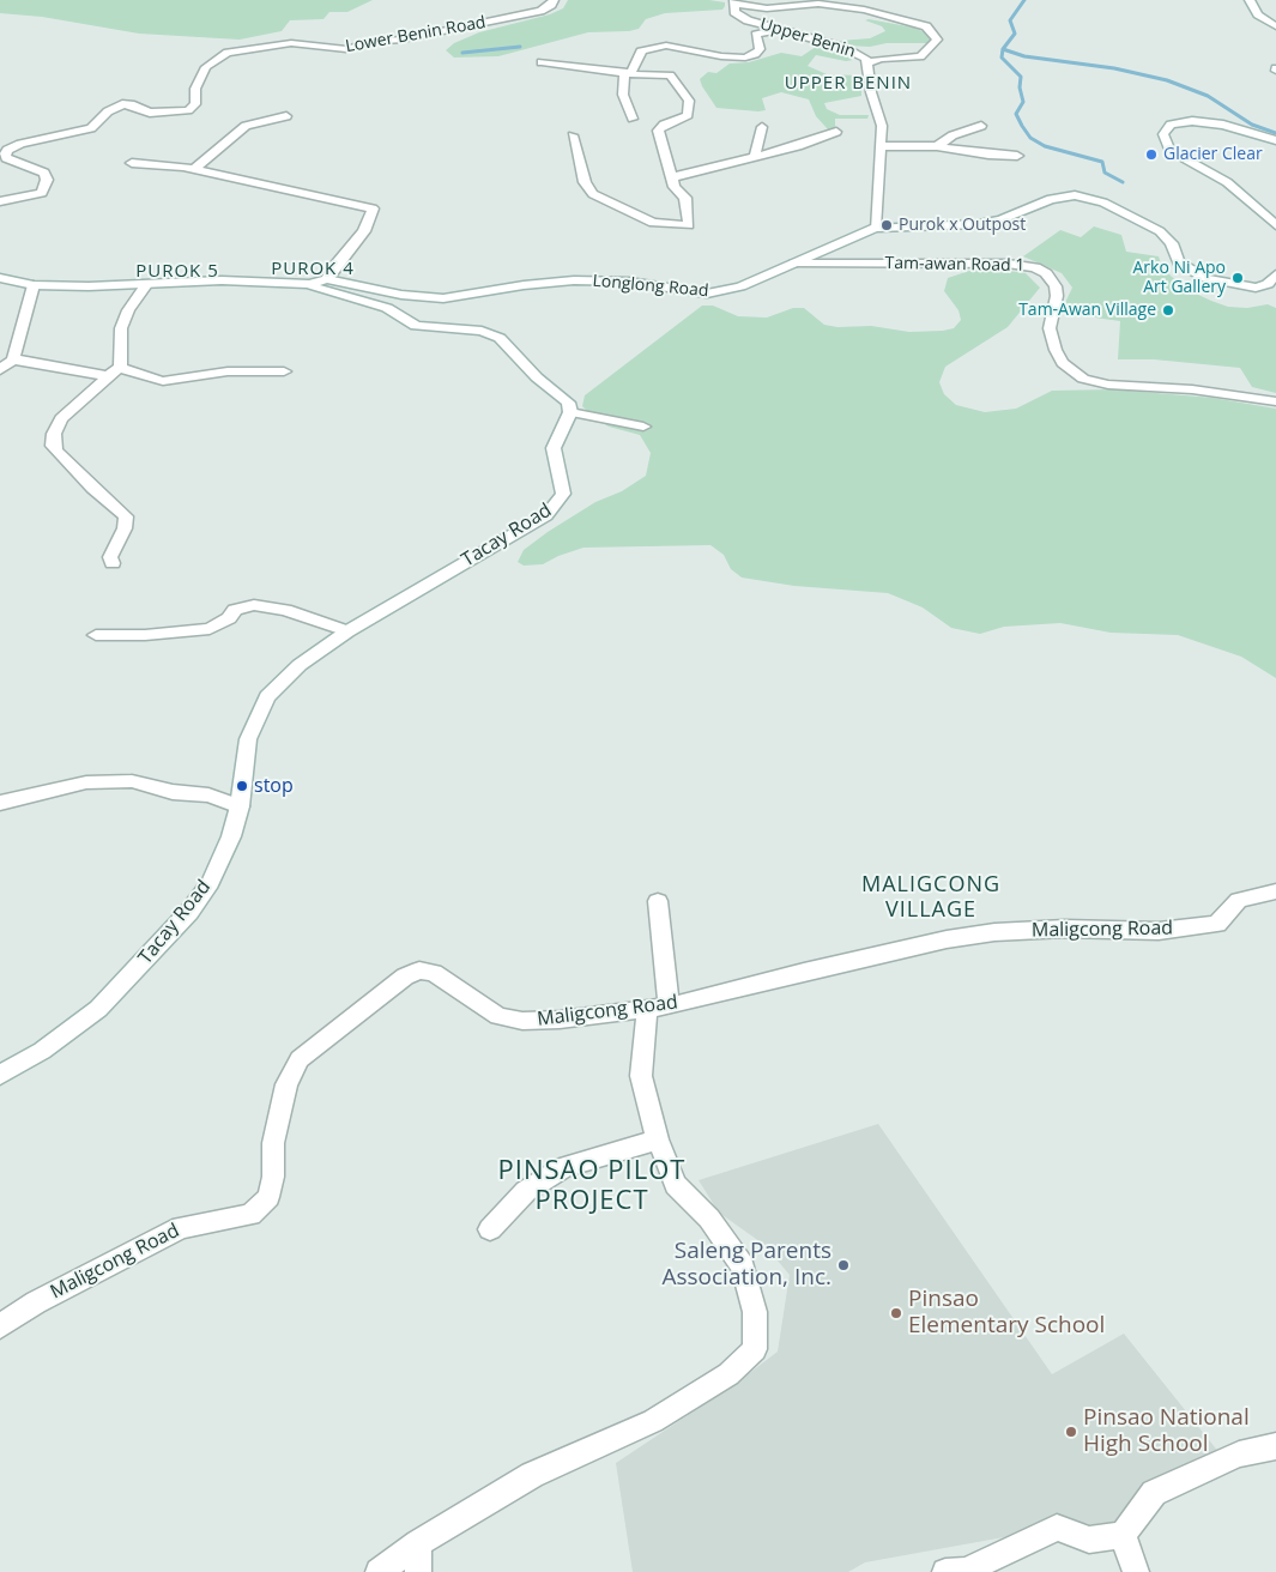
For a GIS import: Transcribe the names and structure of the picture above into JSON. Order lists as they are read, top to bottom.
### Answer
{
  "streets": {
    "street": [
      "Lower Benin Road",
      "Upper Benin",
      "Tam-awan Road 1",
      "Longlong Road",
      "Tacay Road",
      "Maligcong Road"
    ]
  },
  "crossings": [
    ["Upper Benin", "Longlong Road"],
    ["Tam-awan Road 1", "Longlong Road"]
  ],
  "districts": [
    "UPPER BENIN",
    "PUROK 4",
    "PUROK 5",
    "MALIGCONG VILLAGE",
    "PINSAO PILOT PROJECT"
  ],
  "places": [
    "Glacier Clear",
    "Purok x Outpost",
    "Arko Ni Apo Art Gallery",
    "Tam-Awan Village",
    "stop",
    "Saleng Parents Association, Inc.",
    "Pinsao Elementary School",
    "Pinsao National High School"
  ]
}
